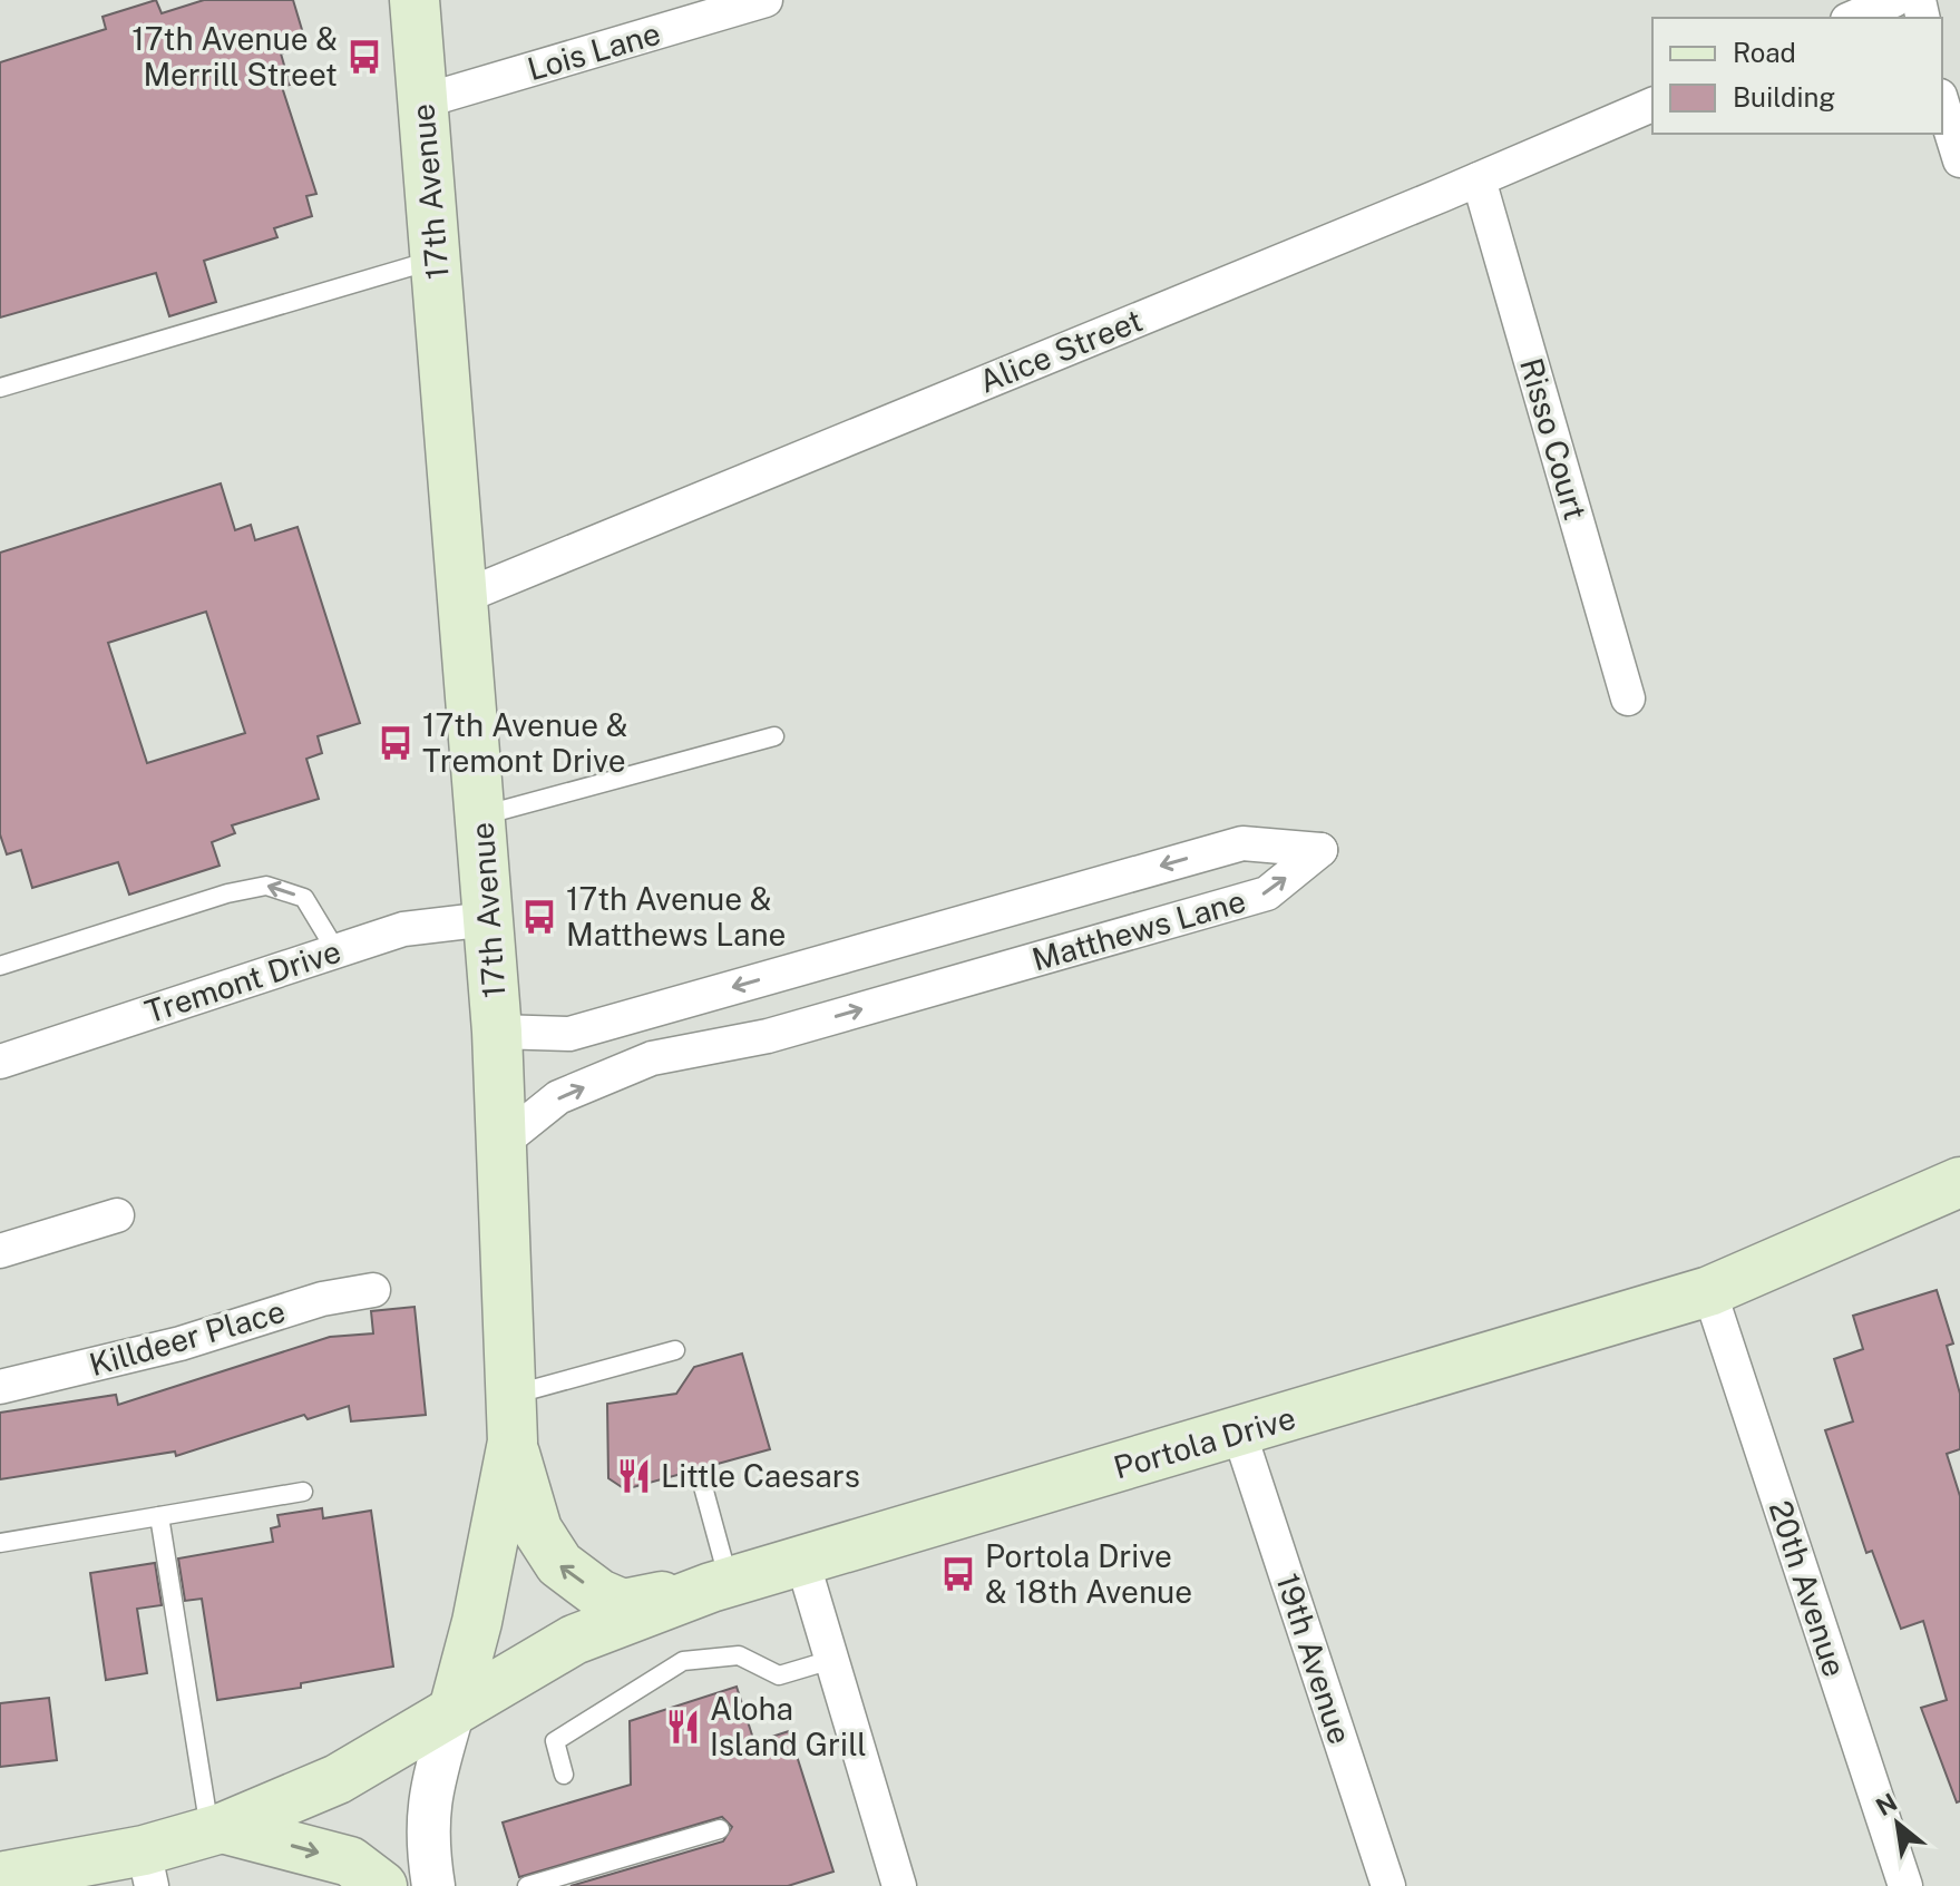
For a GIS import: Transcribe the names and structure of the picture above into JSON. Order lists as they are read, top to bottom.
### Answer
{
  "streets": {
    "main road": ["17th Avenue", "Portola Drive"],
    "street": [
      "Lois Lane",
      "Alice Street",
      "Risso Court",
      "Matthews Lane",
      "Tremont Drive",
      "Killdeer Place",
      "20th Avenue",
      "19th Avenue"
    ]
  },
  "crossings": [
    ["Lois Lane", "17th Avenue"],
    ["17th Avenue", "Alice Street"],
    ["17th Avenue", "Matthews Lane"],
    ["17th Avenue", "Tremont Drive"],
    ["17th Avenue", "Portola Drive"],
    ["Alice Street", "Risso Court"],
    ["Portola Drive", "20th Avenue"],
    ["Portola Drive", "19th Avenue"]
  ],
  "places": {
    "bus stop": [
      "17th Avenue & Merrill Street",
      "17th Avenue & Tremont Drive",
      "17th Avenue & Matthews Lane",
      "Portola Drive & 18th Avenue"
    ],
    "restaurant": ["Little Caesars", "Aloha Island Grill"]
  },
  "legend": ["Road", "Building"],
  "north": "top left"
}
